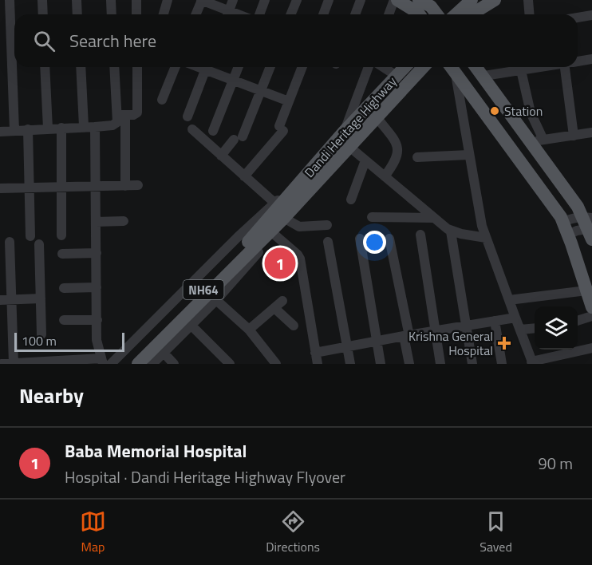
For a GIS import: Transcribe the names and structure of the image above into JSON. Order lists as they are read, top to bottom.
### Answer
{
  "streets": {
    "main road": ["Dandi Heritage Highway", "NH64"]
  },
  "crossings": [
    ["Dandi Heritage Highway", "NH64"]
  ],
  "places": {
    "other": ["Station"],
    "health": ["Krishna General Hospital"]
  },
  "scale_bar": "100 m",
  "page": {
    "search": "Search here",
    "pins": "1",
    "scale": "100 m",
    "heading": "Nearby",
    "list": [
      {
        "mark": "1",
        "name": "Baba Memorial Hospital",
        "note": "Hospital · Dandi Heritage Highway Flyover",
        "value": "90 m"
      }
    ],
    "nav": ["Map", "Directions", "Saved"]
  }
}
